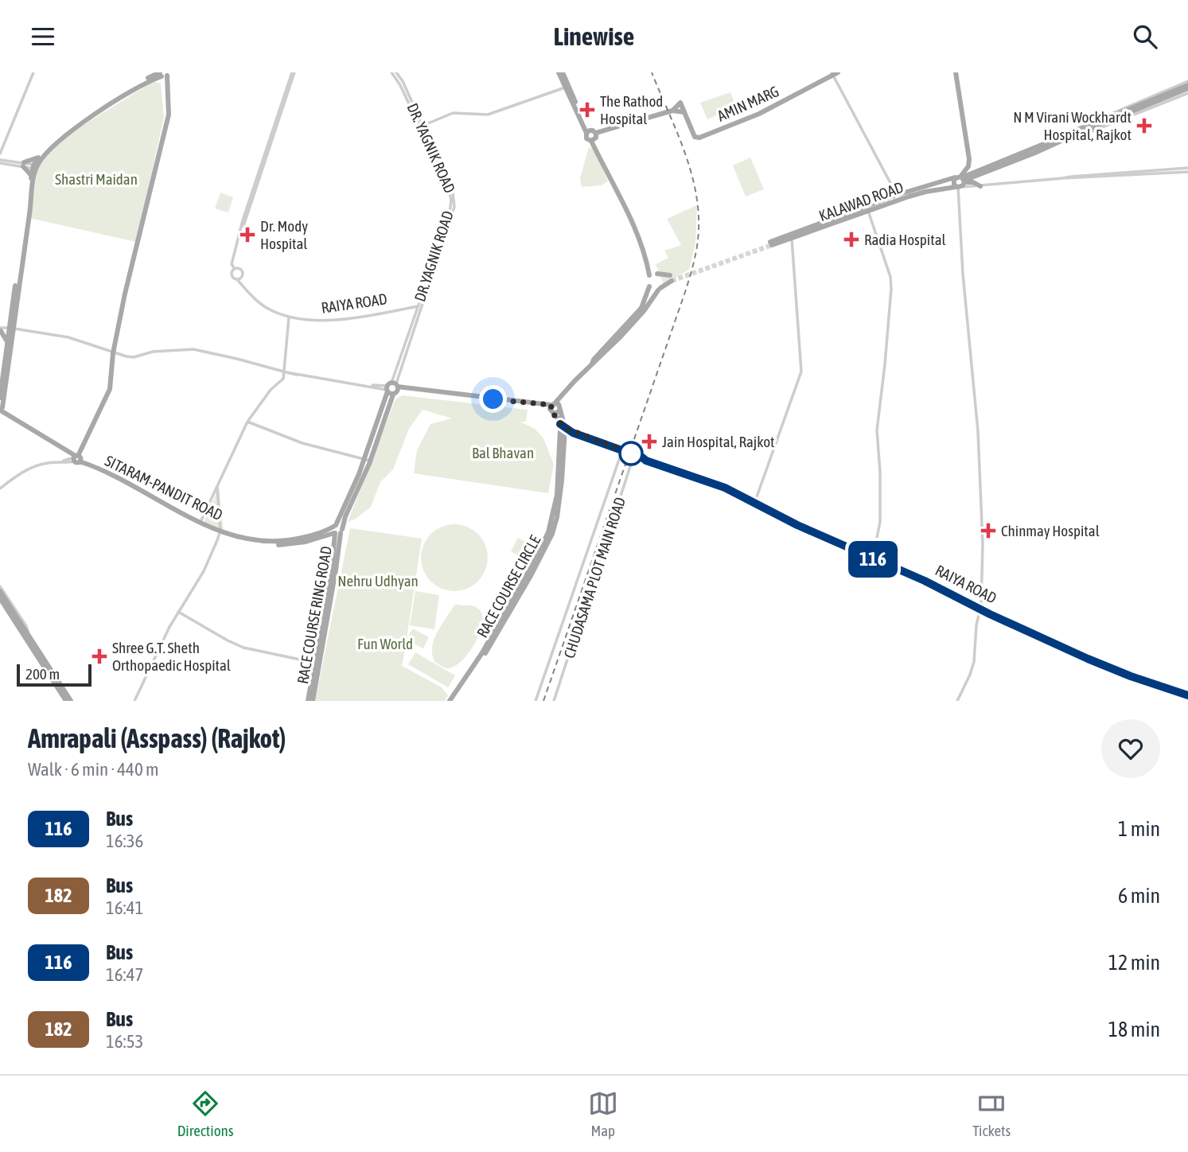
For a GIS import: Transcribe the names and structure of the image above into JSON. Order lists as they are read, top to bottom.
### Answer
{
  "streets": {
    "main road": [
      "AMIN MARG",
      "KALAWAD ROAD",
      "SITARAM-PANDIT ROAD",
      "RACE COURSE CIRCLE",
      "RACE COURSE RING ROAD"
    ],
    "street": [
      "DR. YAGNIK ROAD",
      "DR.YAGNIK ROAD",
      "RAIYA ROAD",
      "CHUDASAMA PLOT MAIN ROAD"
    ]
  },
  "crossings": [
    ["DR. YAGNIK ROAD", "DR.YAGNIK ROAD"],
    ["DR. YAGNIK ROAD", "RAIYA ROAD"],
    ["DR.YAGNIK ROAD", "RAIYA ROAD"],
    ["DR.YAGNIK ROAD", "RACE COURSE RING ROAD"],
    ["RAIYA ROAD", "CHUDASAMA PLOT MAIN ROAD"],
    ["RAIYA ROAD", "RACE COURSE CIRCLE"],
    ["SITARAM-PANDIT ROAD", "RACE COURSE RING ROAD"]
  ],
  "parks": [
    "Shastri Maidan",
    "Bal Bhavan",
    "Nehru Udhyan",
    "Fun World"
  ],
  "places": {
    "health": [
      "The Rathod Hospital",
      "N M Virani Wockhardt Hospital, Rajkot",
      "Dr. Mody Hospital",
      "Radia Hospital",
      "Jain Hospital, Rajkot",
      "Chinmay Hospital",
      "Shree G.T. Sheth Orthopaedic Hospital"
    ]
  },
  "lines": ["bus line 116"],
  "scale_bar": "200 m",
  "page": {
    "header": "Linewise",
    "on_map": "116",
    "scale": "200 m",
    "heading": ["Amrapali (Asspass) (Rajkot)", "Walk · 6 min · 440 m"],
    "list": [
      {
        "mark": "116",
        "name": "Bus",
        "note": "16:36",
        "value": "1 min"
      },
      {
        "mark": "182",
        "name": "Bus",
        "note": "16:41",
        "value": "6 min"
      },
      {
        "mark": "116",
        "name": "Bus",
        "note": "16:47",
        "value": "12 min"
      },
      {
        "mark": "182",
        "name": "Bus",
        "note": "16:53",
        "value": "18 min"
      }
    ],
    "tabs": ["Directions", "Map", "Tickets"]
  }
}
